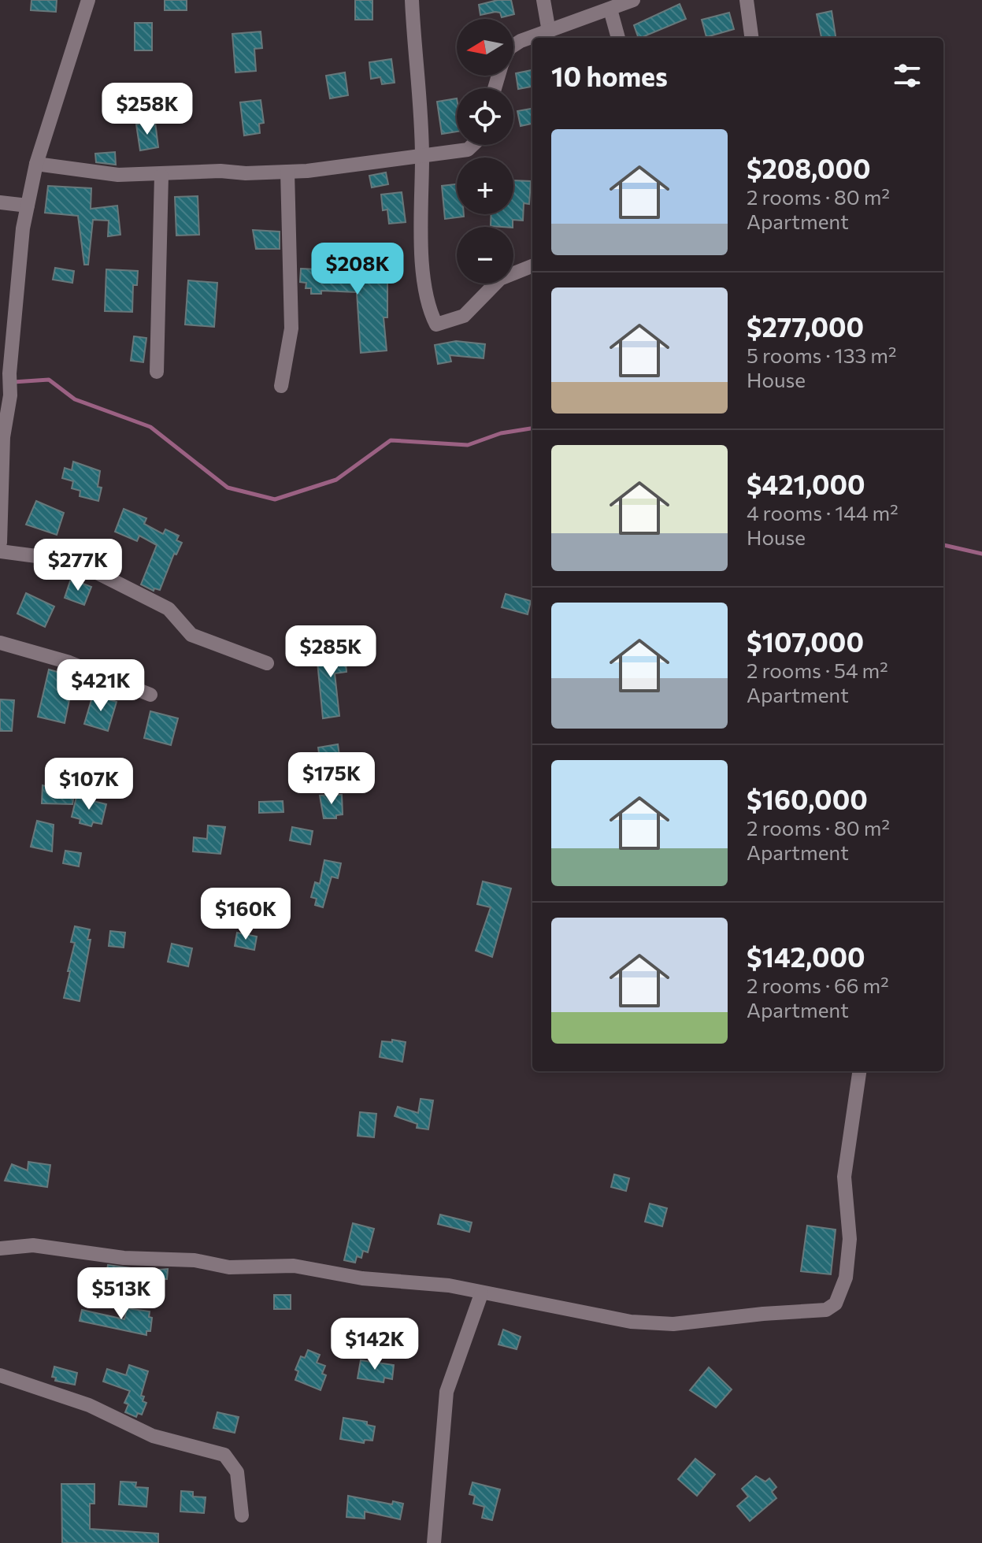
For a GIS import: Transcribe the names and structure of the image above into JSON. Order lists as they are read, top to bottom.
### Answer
{
  "north": "left",
  "page": {
    "map_buttons": ["+", "−"],
    "heading": "10 homes",
    "price": [
      "$258K",
      "$208K",
      "$277K",
      "$285K",
      "$421K",
      "$175K",
      "$107K",
      "$160K",
      "$513K",
      "$142K"
    ],
    "list": [
      {
        "name": "$208,000",
        "note": "2 rooms · 80 m² · Apartment"
      },
      {
        "name": "$277,000",
        "note": "5 rooms · 133 m² · House"
      },
      {
        "name": "$421,000",
        "note": "4 rooms · 144 m² · House"
      },
      {
        "name": "$107,000",
        "note": "2 rooms · 54 m² · Apartment"
      },
      {
        "name": "$160,000",
        "note": "2 rooms · 80 m² · Apartment"
      },
      {
        "name": "$142,000",
        "note": "2 rooms · 66 m² · Apartment"
      }
    ]
  }
}
